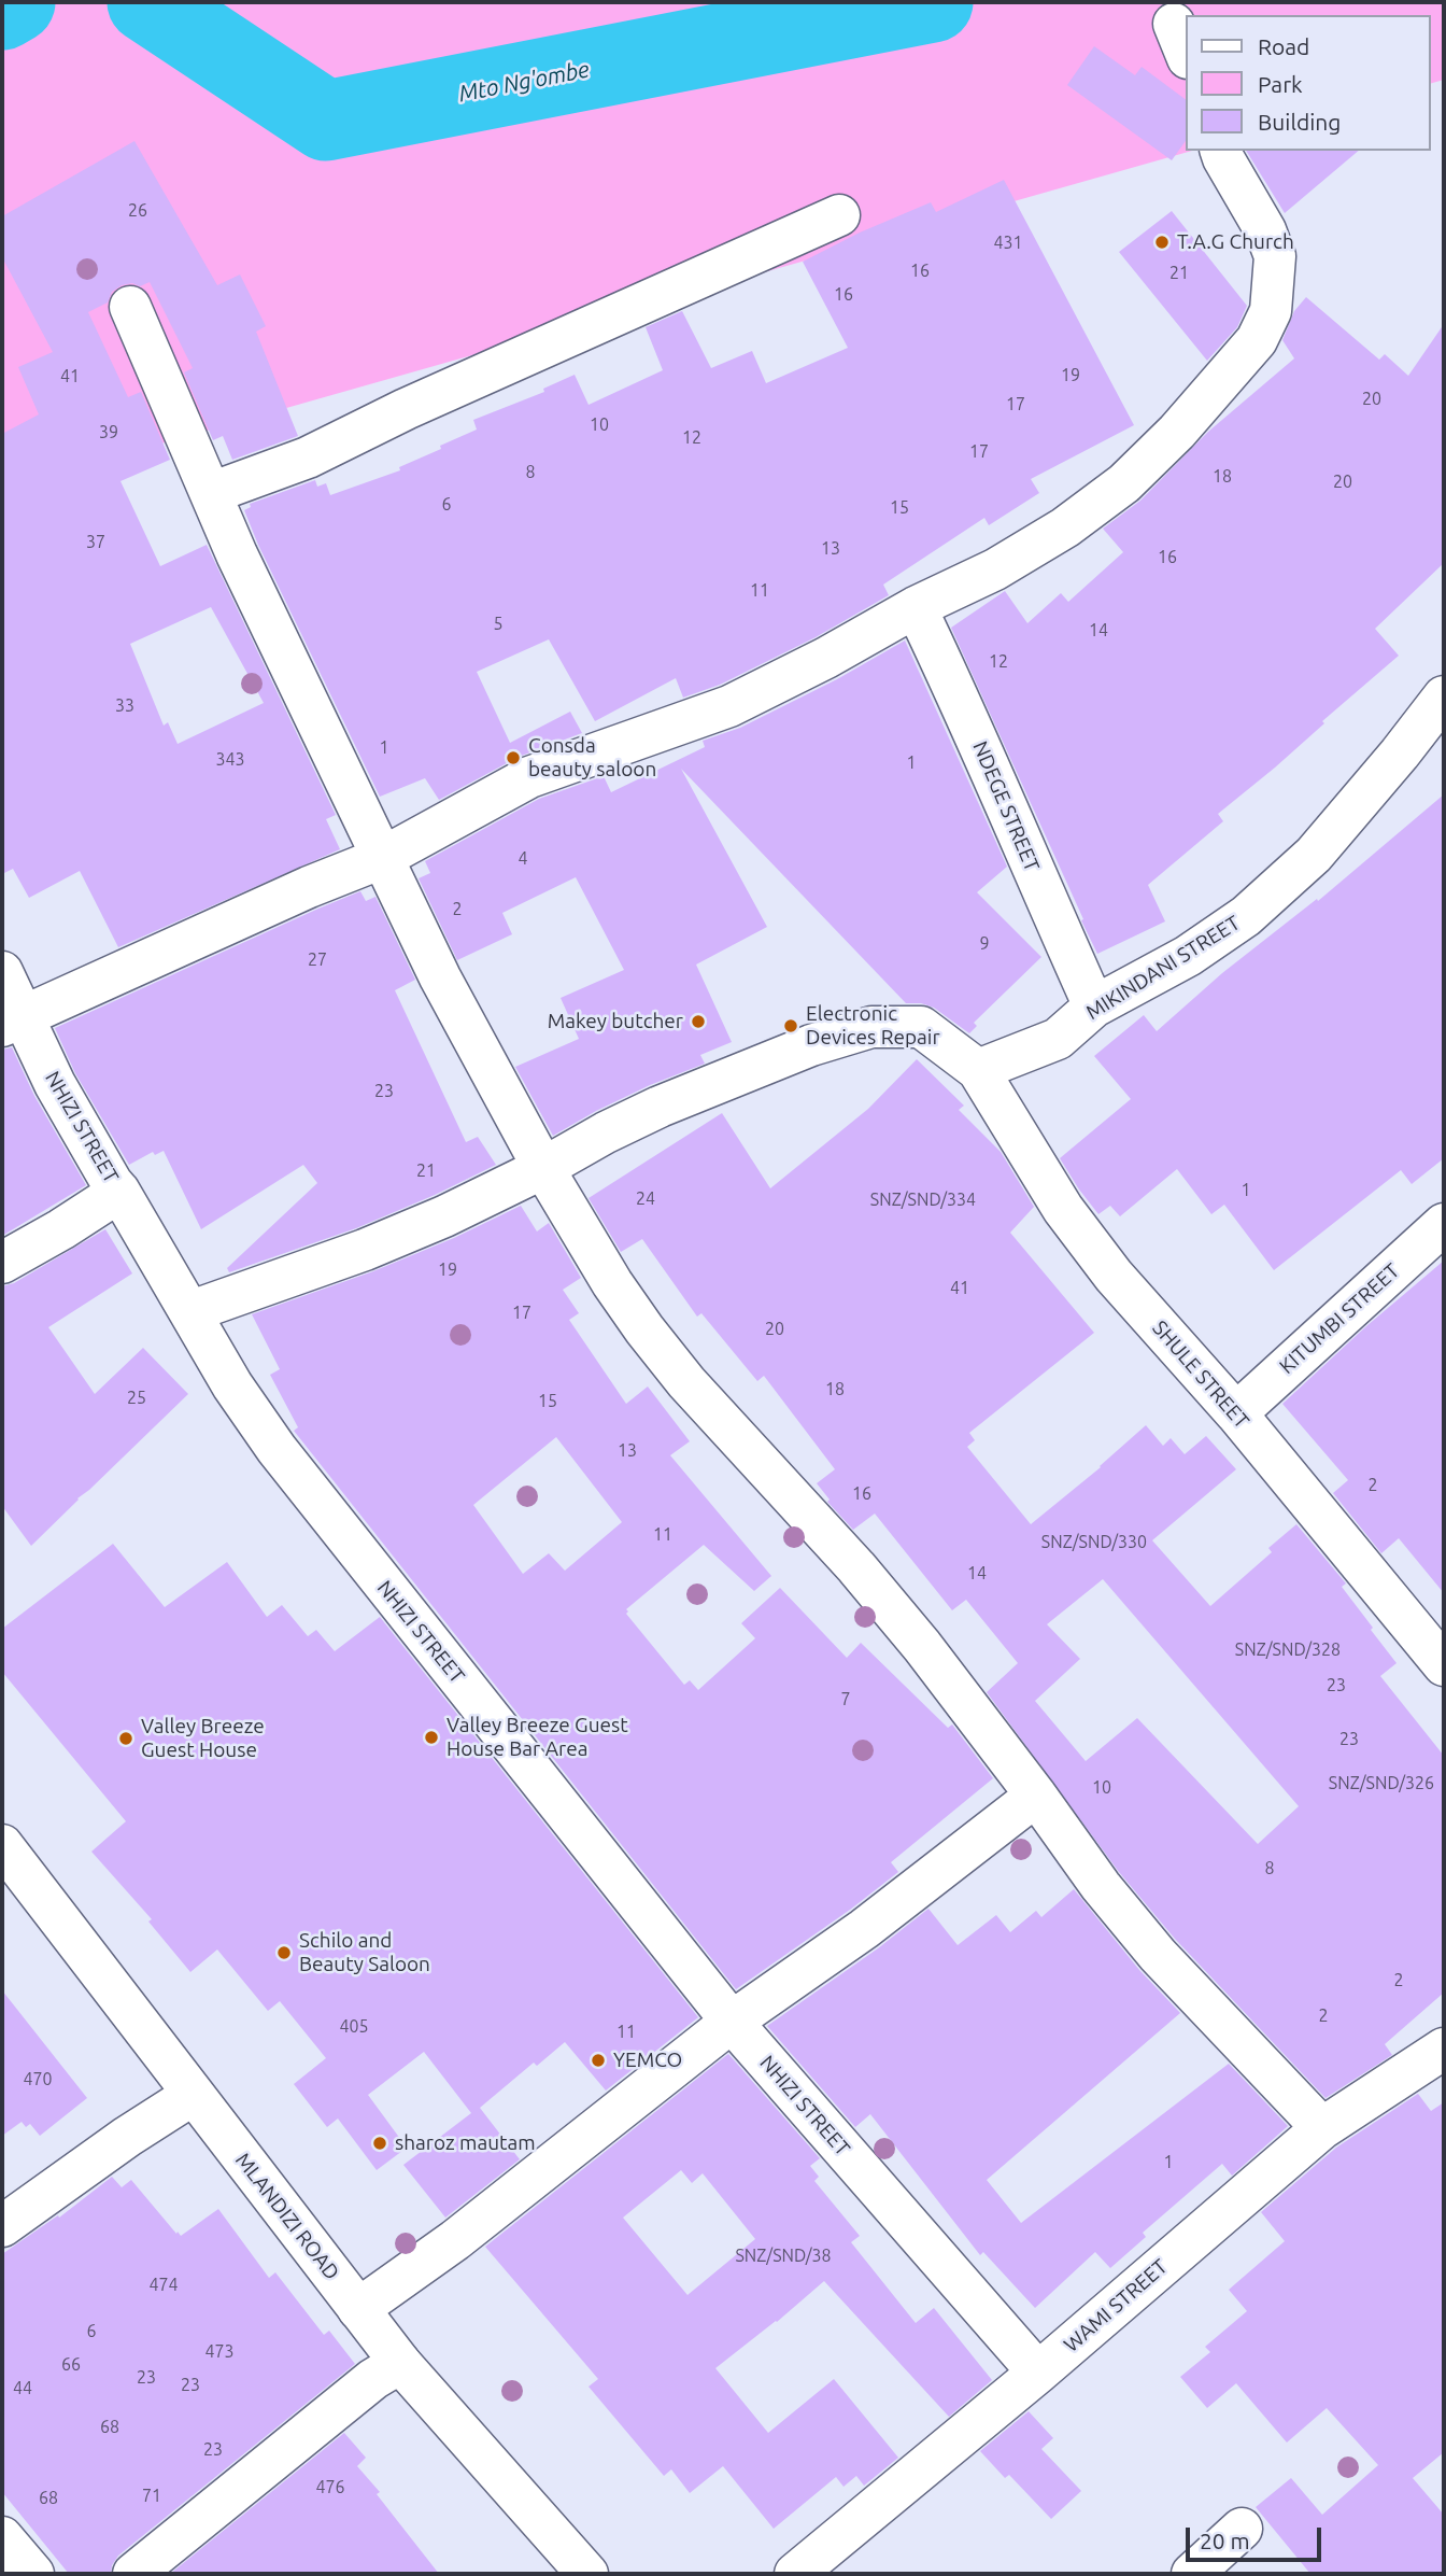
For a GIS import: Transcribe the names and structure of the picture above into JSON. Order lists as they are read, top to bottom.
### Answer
{
  "streets": {
    "street": [
      "NDEGE STREET",
      "MIKINDANI STREET",
      "NHIZI STREET",
      "KITUMBI STREET",
      "SHULE STREET",
      "MLANDIZI ROAD",
      "WAMI STREET"
    ]
  },
  "crossings": [
    ["NDEGE STREET", "MIKINDANI STREET"],
    ["MIKINDANI STREET", "SHULE STREET"],
    ["NHIZI STREET", "WAMI STREET"],
    ["KITUMBI STREET", "SHULE STREET"]
  ],
  "water": ["Mto Ng'ombe"],
  "places": [
    "T.A.G Church",
    "Consda beauty saloon",
    "Makey butcher",
    "Electronic Devices Repair",
    "Valley Breeze Guest House Bar Area",
    "Valley Breeze Guest House",
    "Schilo and Beauty Saloon",
    "YEMCO",
    "sharoz mautam"
  ],
  "house_numbers": [
    "26",
    "431",
    "16",
    "21",
    "16",
    "19",
    "41",
    "20",
    "17",
    "10",
    "39",
    "12",
    "17",
    "8",
    "18",
    "20",
    "6",
    "15",
    "37",
    "13",
    "16",
    "11",
    "5",
    "14",
    "12",
    "33",
    "1",
    "343",
    "1",
    "4",
    "2",
    "9",
    "27",
    "23",
    "21",
    "1",
    "24",
    "SNZ/SND/334",
    "19",
    "41",
    "17",
    "20",
    "18",
    "25",
    "15",
    "13",
    "2",
    "16",
    "11",
    "SNZ/SND/330",
    "14",
    "SNZ/SND/328",
    "23",
    "7",
    "23",
    "SNZ/SND/326",
    "10",
    "8",
    "2",
    "2",
    "405",
    "11",
    "470",
    "1",
    "SNZ/SND/38",
    "474",
    "6",
    "473",
    "66",
    "23",
    "23",
    "44",
    "68",
    "23",
    "476",
    "71",
    "68"
  ],
  "legend": ["Road", "Park", "Building"],
  "scale_bar": "20 m"
}
